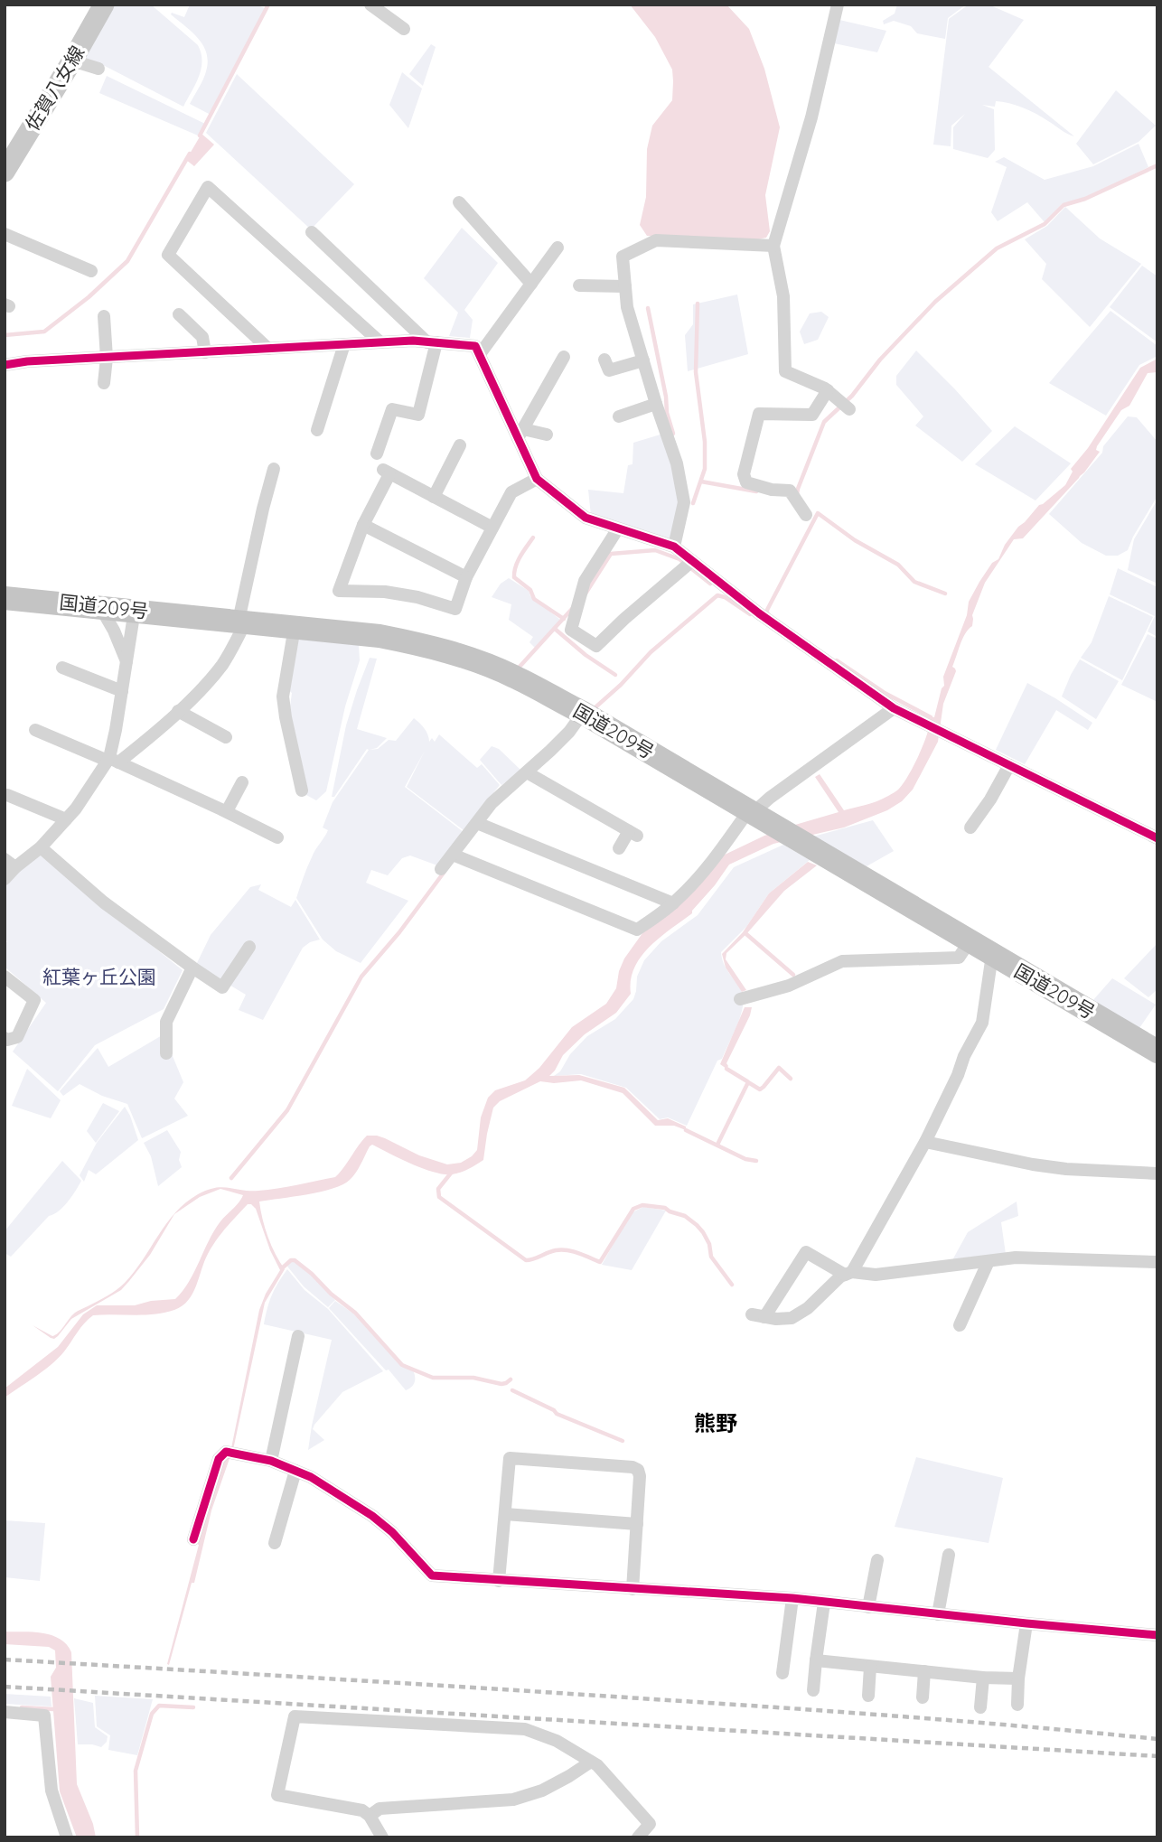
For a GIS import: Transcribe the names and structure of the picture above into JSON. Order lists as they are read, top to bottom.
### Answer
{
  "streets": {
    "highway": ["国道209号"],
    "main road": ["佐賀八女線"]
  },
  "districts": ["熊野"],
  "parks": ["紅葉ヶ丘公園"]
}
